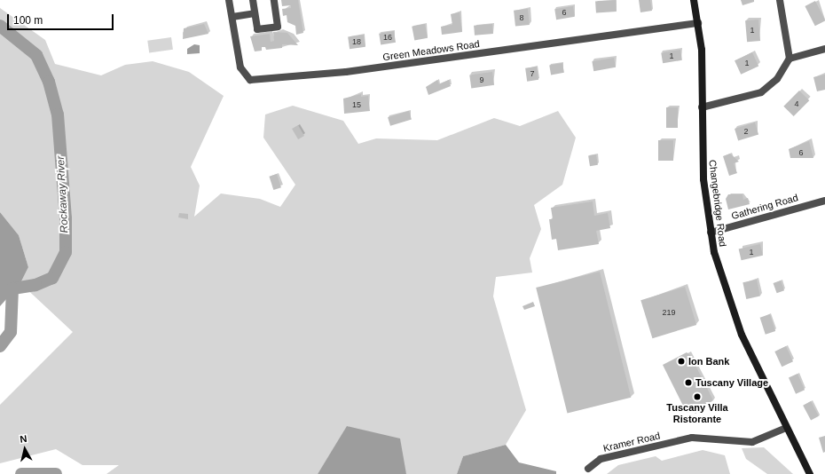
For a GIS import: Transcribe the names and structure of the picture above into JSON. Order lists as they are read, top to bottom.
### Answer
{
  "streets": {
    "main road": ["Changebridge Road"],
    "street": ["Green Meadows Road", "Gathering Road", "Kramer Road"]
  },
  "crossings": [
    ["Green Meadows Road", "Changebridge Road"],
    ["Changebridge Road", "Gathering Road"],
    ["Changebridge Road", "Kramer Road"]
  ],
  "water": ["Rockaway River"],
  "places": ["Ion Bank", "Tuscany Village", "Tuscany Villa Ristorante"],
  "house_numbers": [
    "6",
    "8",
    "1",
    "16",
    "18",
    "1",
    "1",
    "7",
    "9",
    "4",
    "15",
    "2",
    "6",
    "1",
    "219"
  ],
  "scale_bar": "100 m",
  "north": "top"
}
